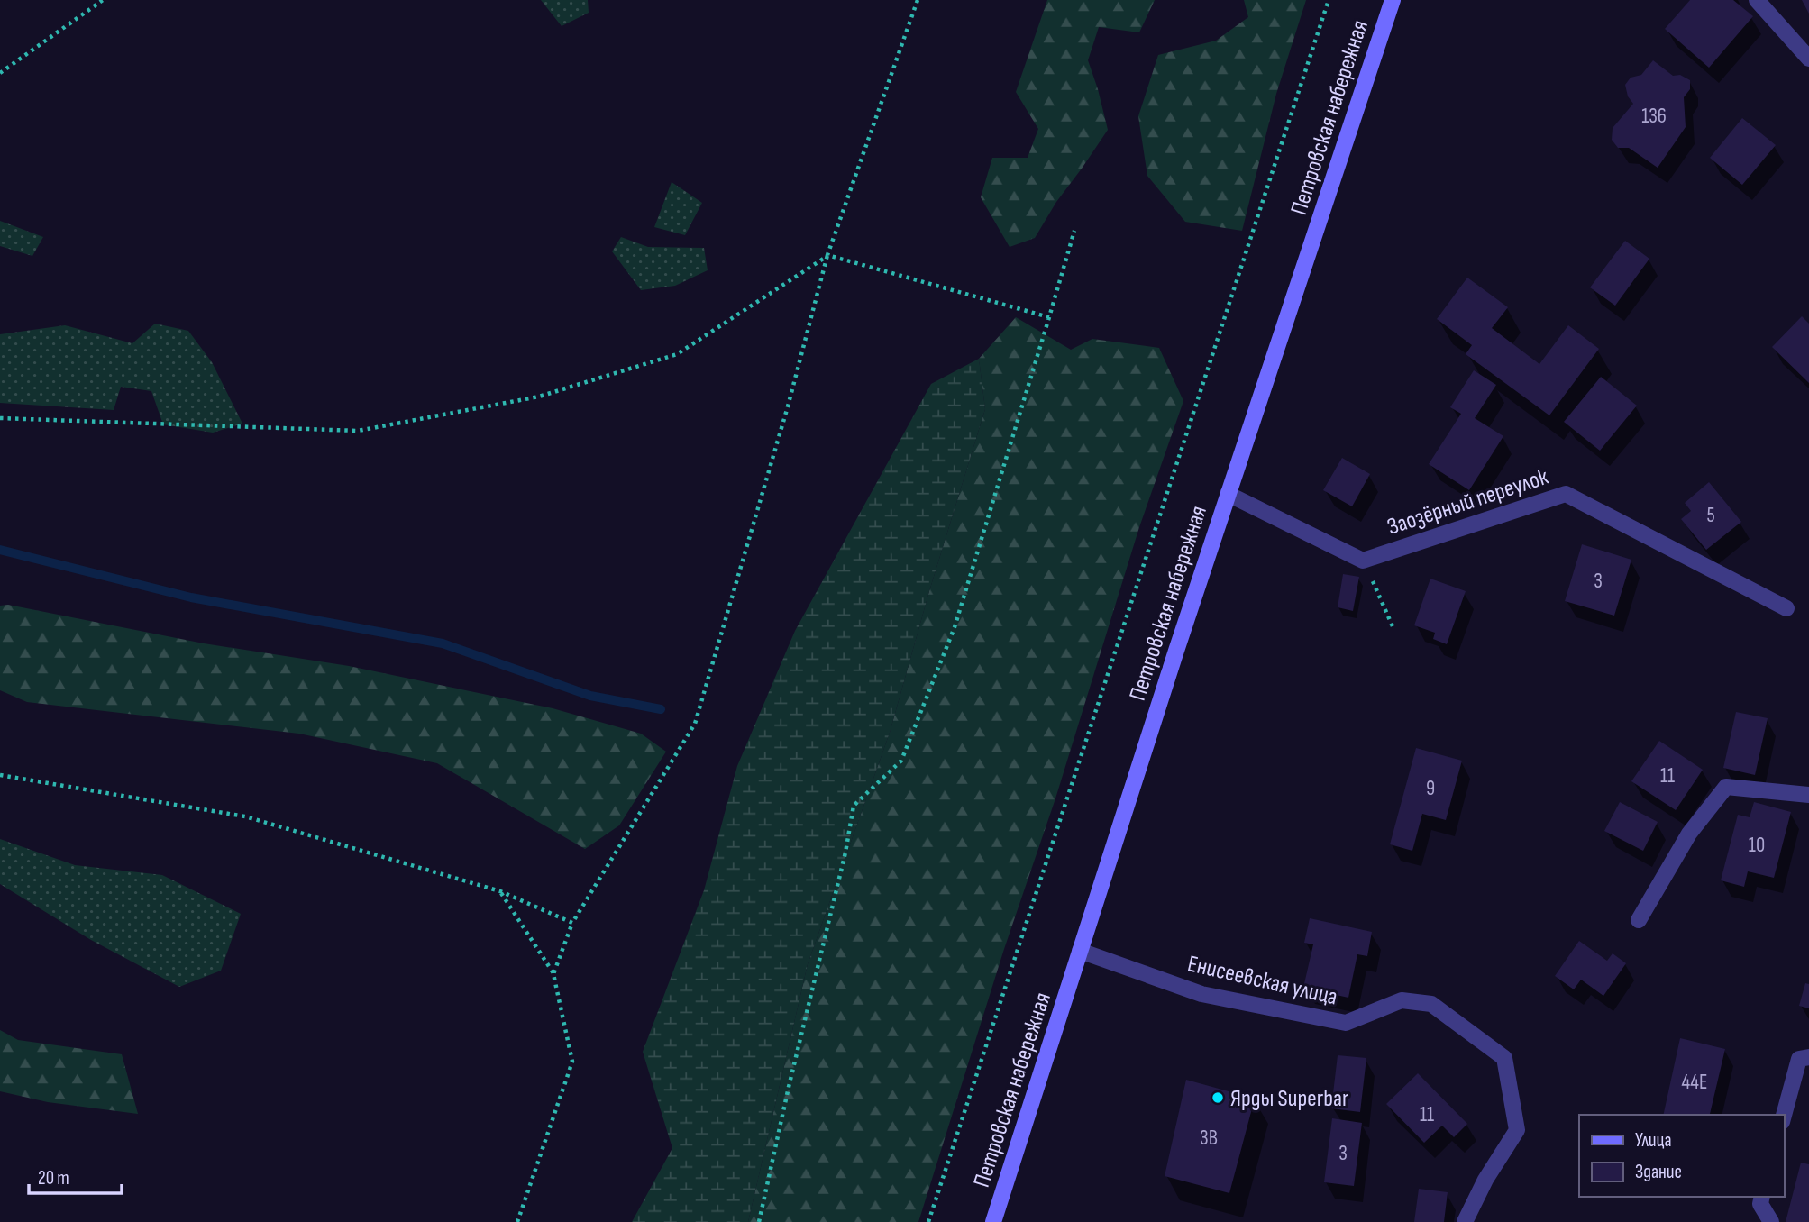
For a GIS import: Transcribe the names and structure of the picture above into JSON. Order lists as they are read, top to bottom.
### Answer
{
  "streets": {
    "main road": ["Петровская набережная"],
    "street": ["Заозёрный переулок", "Енисеевская улица"]
  },
  "crossings": [
    ["Петровская набережная", "Заозёрный переулок"],
    ["Петровская набережная", "Енисеевская улица"]
  ],
  "places": ["Ярды Superbar"],
  "house_numbers": [
    "136",
    "5",
    "3",
    "11",
    "9",
    "10",
    "44Е",
    "11",
    "3В",
    "3"
  ],
  "legend": ["Улица", "Здание"],
  "scale_bar": "20 m"
}
